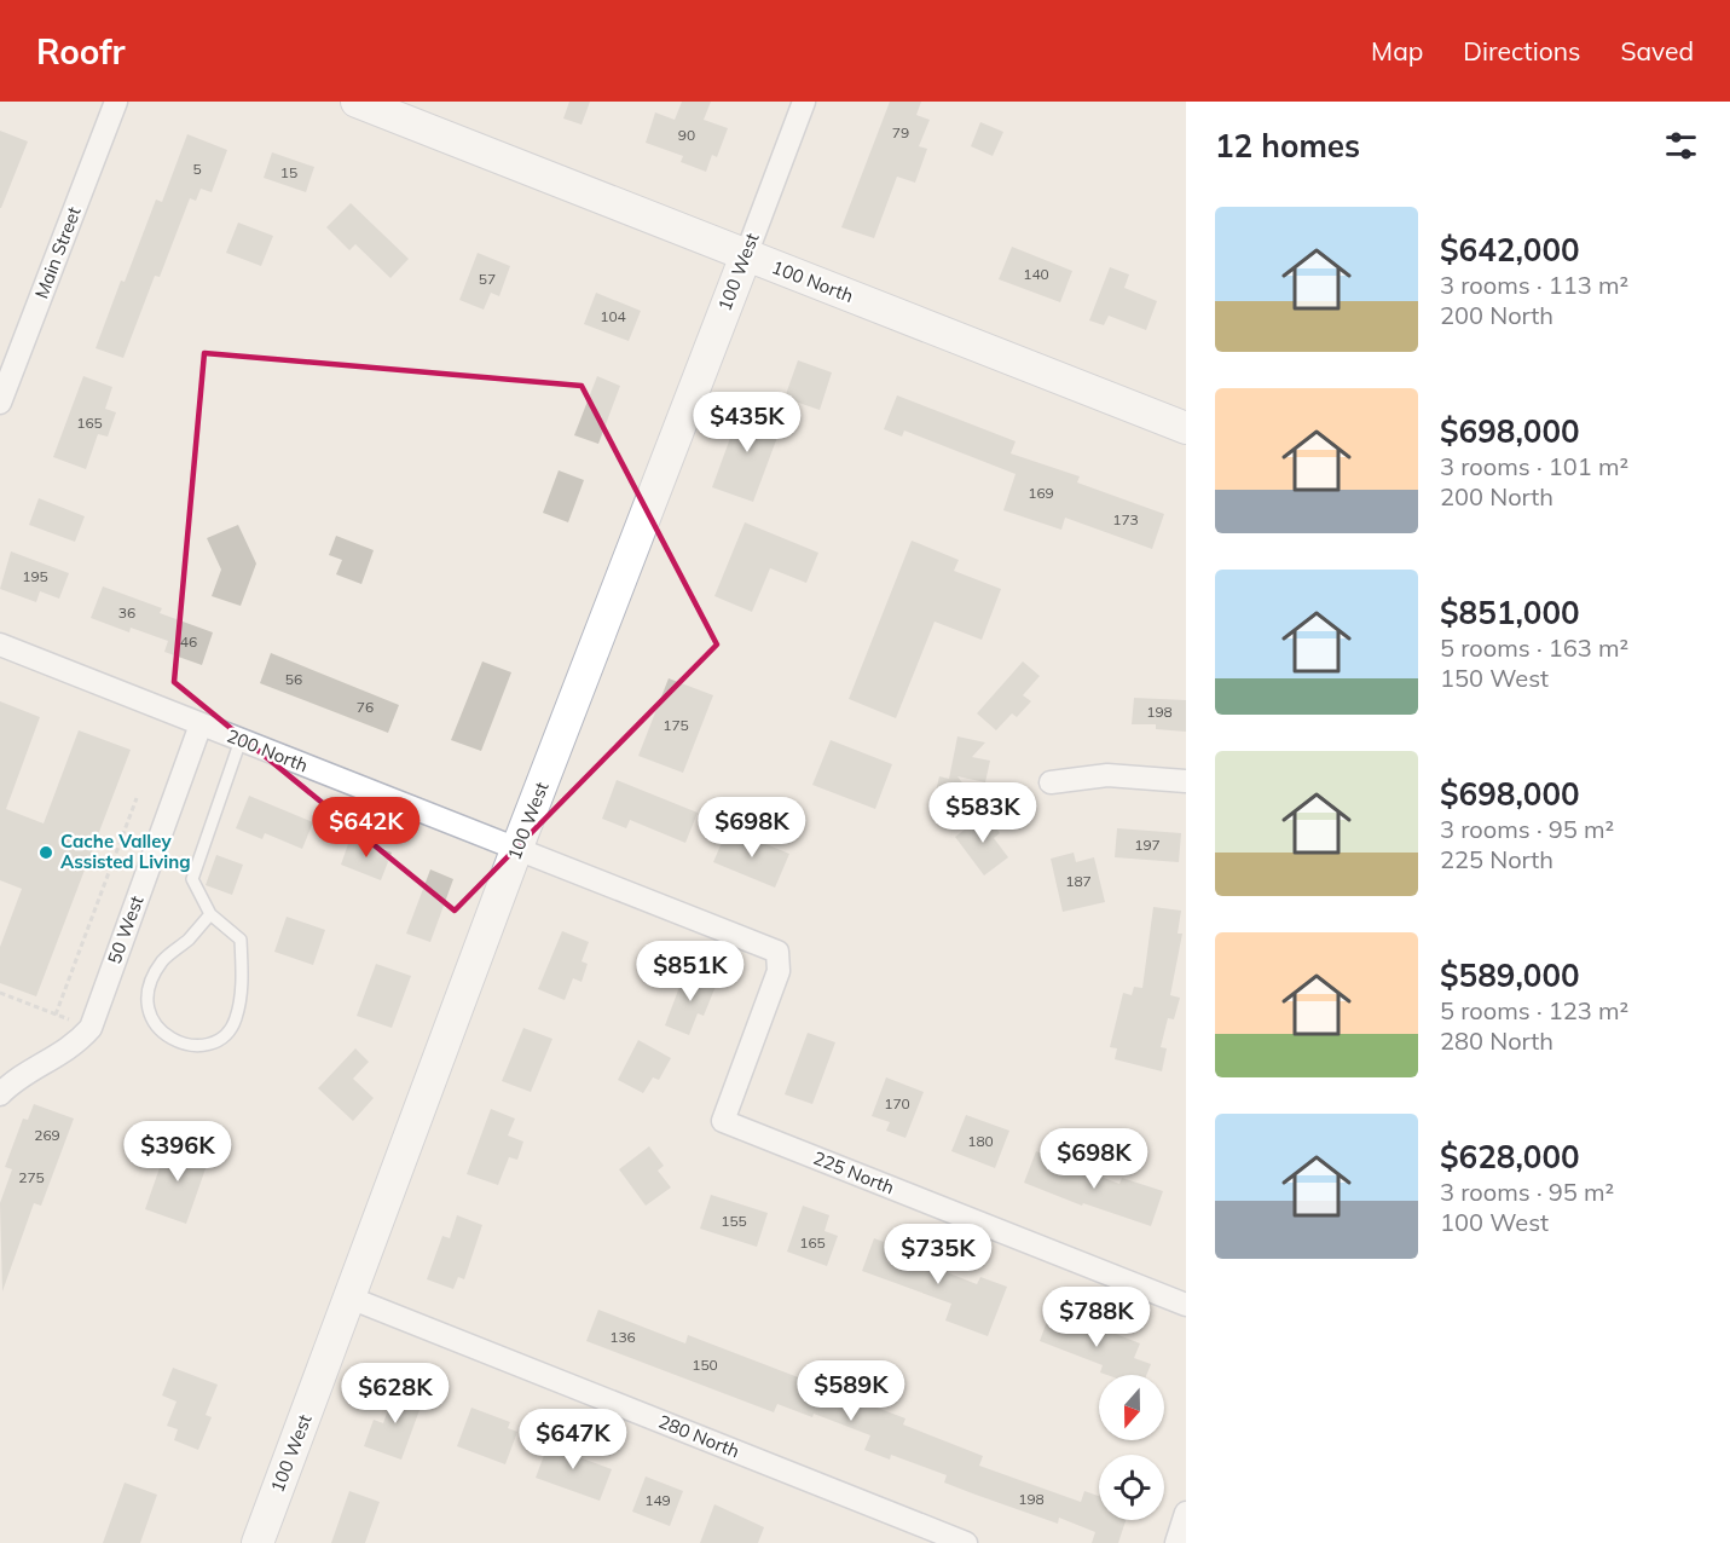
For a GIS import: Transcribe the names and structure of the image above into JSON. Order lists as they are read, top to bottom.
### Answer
{
  "streets": {
    "street": [
      "Main Street",
      "100 West",
      "100 North",
      "200 North",
      "50 West",
      "225 North",
      "280 North"
    ]
  },
  "crossings": [
    ["100 West", "100 North"],
    ["100 West", "200 North"],
    ["100 West", "280 North"],
    ["200 North", "50 West"],
    ["200 North", "225 North"]
  ],
  "places": ["Cache Valley Assisted Living"],
  "house_numbers": [
    "79",
    "90",
    "5",
    "15",
    "140",
    "57",
    "104",
    "165",
    "169",
    "173",
    "195",
    "36",
    "46",
    "56",
    "76",
    "198",
    "175",
    "197",
    "187",
    "170",
    "269",
    "180",
    "275",
    "155",
    "165",
    "136",
    "150",
    "198",
    "149"
  ],
  "north": "bottom",
  "page": {
    "header": "Roofr",
    "nav": ["Map", "Directions", "Saved"],
    "heading": "12 homes",
    "list": [
      {
        "name": "$642,000",
        "note": "3 rooms · 113 m² · 200 North"
      },
      {
        "name": "$698,000",
        "note": "3 rooms · 101 m² · 200 North"
      },
      {
        "name": "$851,000",
        "note": "5 rooms · 163 m² · 150 West"
      },
      {
        "name": "$698,000",
        "note": "3 rooms · 95 m² · 225 North"
      },
      {
        "name": "$589,000",
        "note": "5 rooms · 123 m² · 280 North"
      },
      {
        "name": "$628,000",
        "note": "3 rooms · 95 m² · 100 West"
      }
    ],
    "price": [
      "$435K",
      "$583K",
      "$642K",
      "$698K",
      "$851K",
      "$396K",
      "$698K",
      "$735K",
      "$788K",
      "$589K",
      "$628K",
      "$647K"
    ]
  }
}
